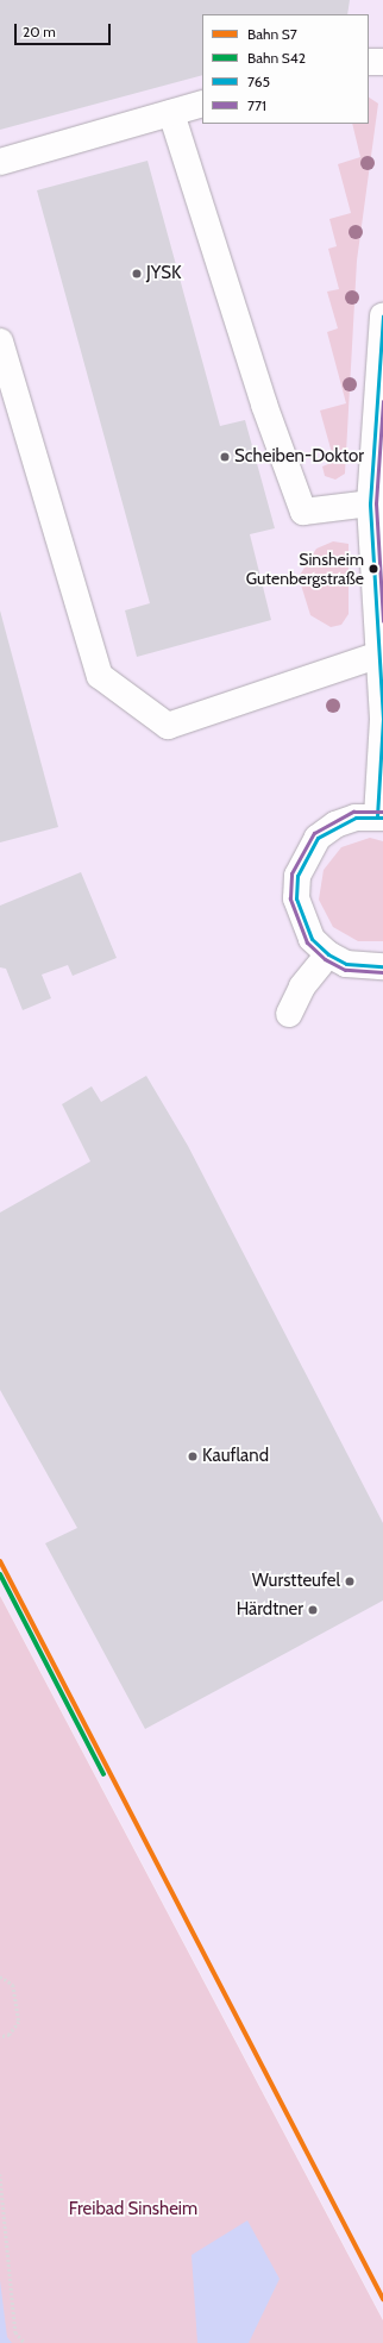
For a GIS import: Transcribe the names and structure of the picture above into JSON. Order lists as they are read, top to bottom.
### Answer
{
  "parks": ["Freibad Sinsheim"],
  "places": [
    "JYSK",
    "Scheiben-Doktor",
    "Sinsheim Gutenbergstraße",
    "Kaufland",
    "Wurstteufel",
    "Härdtner"
  ],
  "lines": [
    "transit line 765",
    "transit line 771",
    "rail line S7",
    "rail line S42"
  ],
  "legend": [
    "Bahn S7",
    "Bahn S42",
    "765",
    "771"
  ],
  "scale_bar": "20 m"
}
